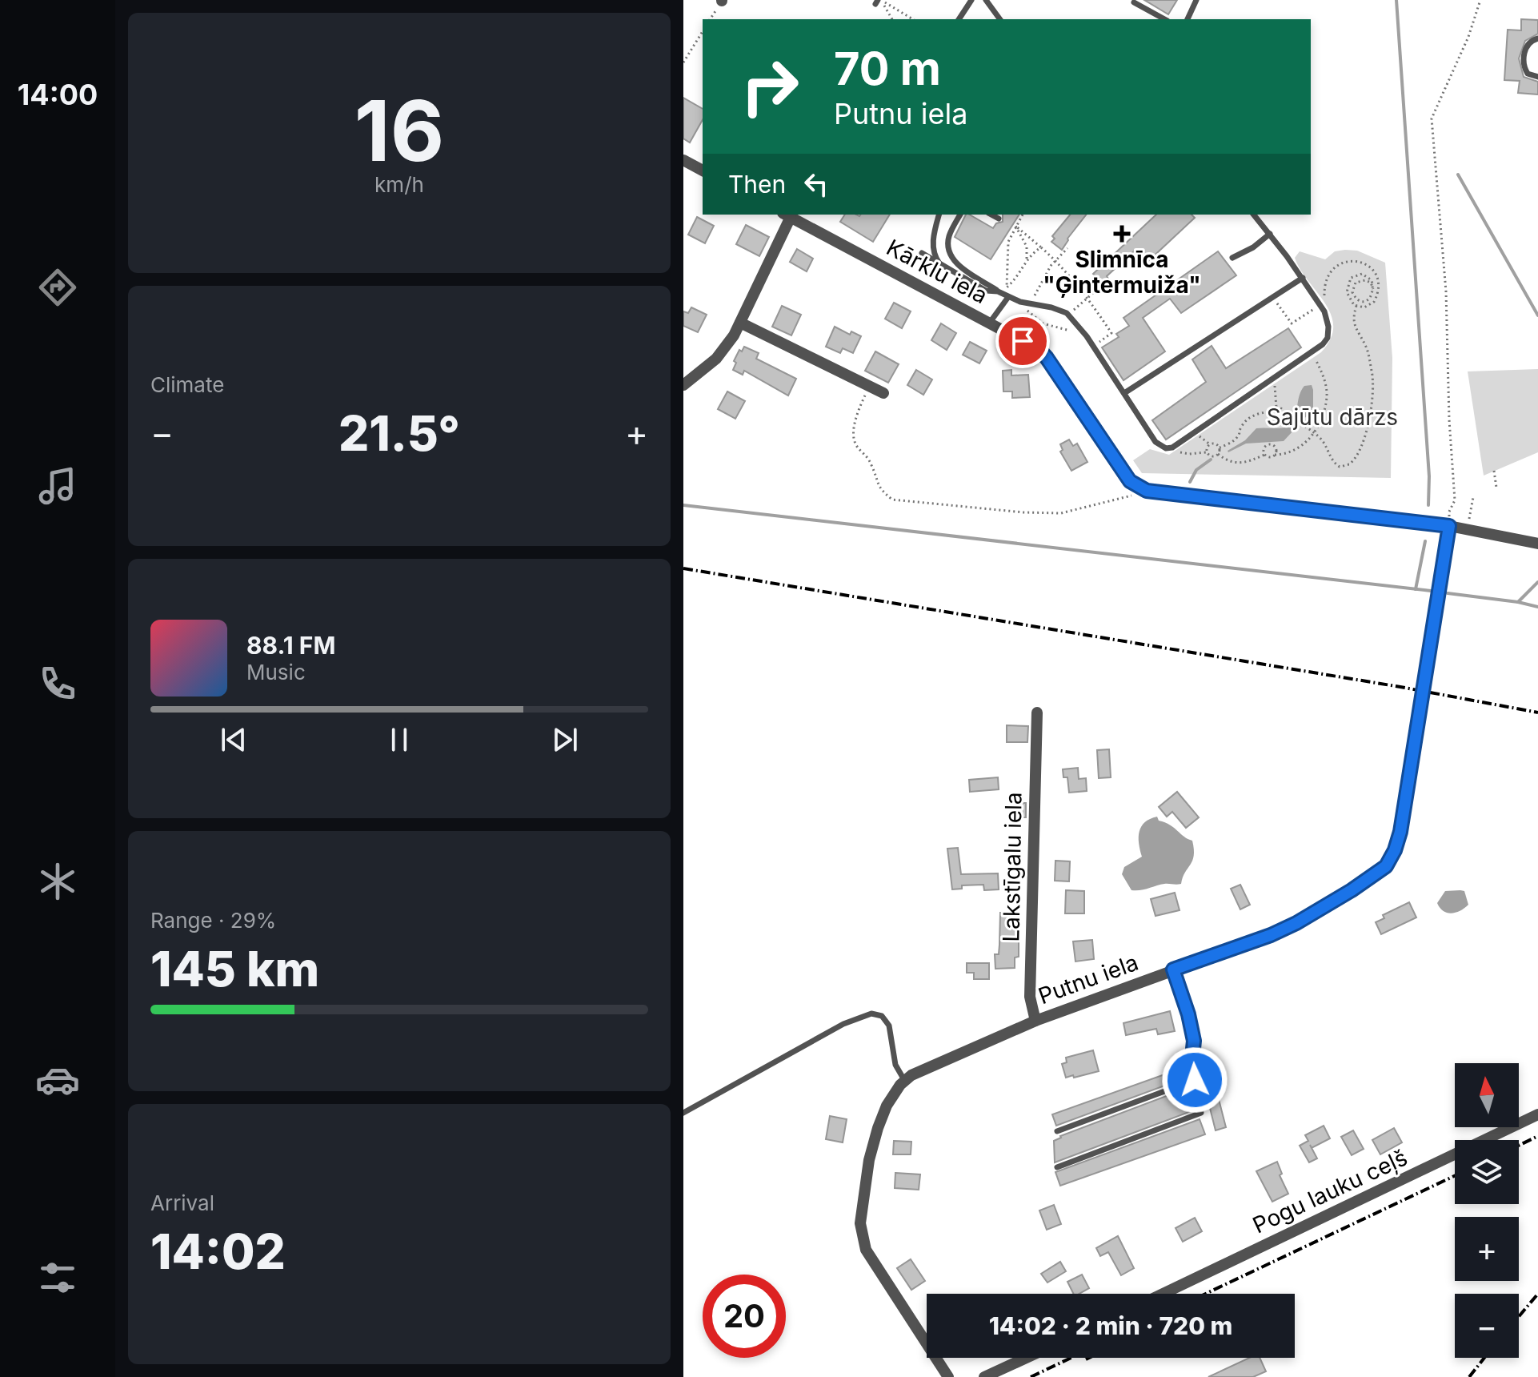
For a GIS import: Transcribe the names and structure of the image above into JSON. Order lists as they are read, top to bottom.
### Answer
{
  "streets": {
    "street": [
      "Kārklu iela",
      "Lakstīgalu iela",
      "Putnu iela",
      "Pogu lauku ceļš"
    ]
  },
  "crossings": [
    ["Lakstīgalu iela", "Putnu iela"]
  ],
  "parks": ["Sajūtu dārzs"],
  "places": {
    "health": ["Slimnīca \"Ģintermuiža\""]
  },
  "north": "top",
  "page": {
    "tabs": "14:00",
    "tile": [
      ["16", "km/h"],
      "Climate",
      ["Range · 29%", "145 km"],
      ["Arrival", "14:02"]
    ],
    "turn": ["70 m", "Putnu iela"],
    "then": "Then",
    "heat": ["−", "21.5°", "+"],
    "song": ["88.1 FM", "Music"],
    "map_buttons": ["+", "−"],
    "limit": "20",
    "trip": "14:02 · 2 min · 720 m"
  }
}
